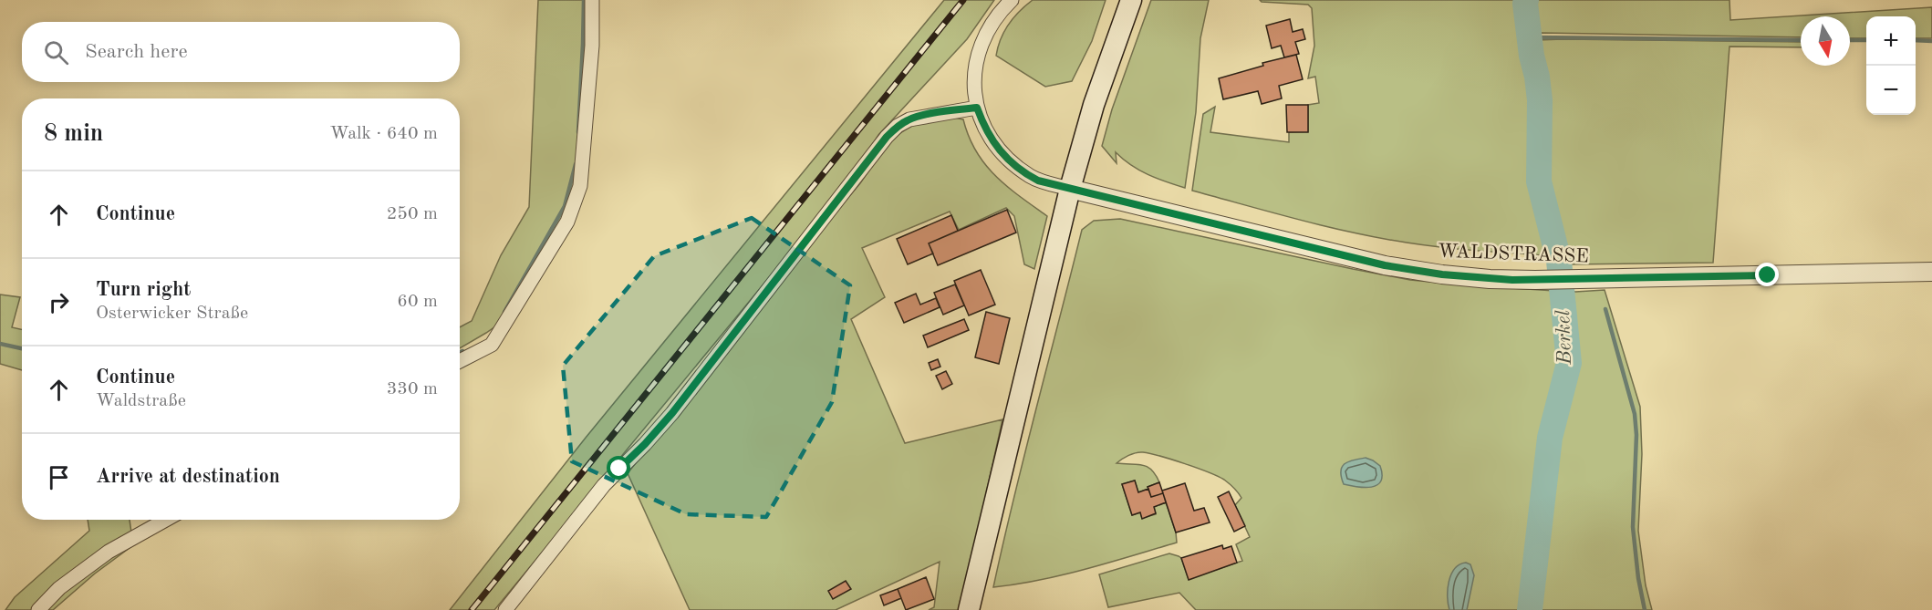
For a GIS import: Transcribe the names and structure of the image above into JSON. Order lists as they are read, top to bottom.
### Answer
{
  "streets": {
    "street": ["WALDSTRASSE"]
  },
  "water": ["Berkel"],
  "north": "bottom",
  "page": {
    "map_buttons": ["+", "−"],
    "search": "Search here",
    "heading": ["8 min", "Walk · 640 m"],
    "list": [
      ["Continue", "250 m"],
      ["Turn right", "Osterwicker Straße", "60 m"],
      ["Continue", "Waldstraße", "330 m"],
      "Arrive at destination"
    ]
  }
}
